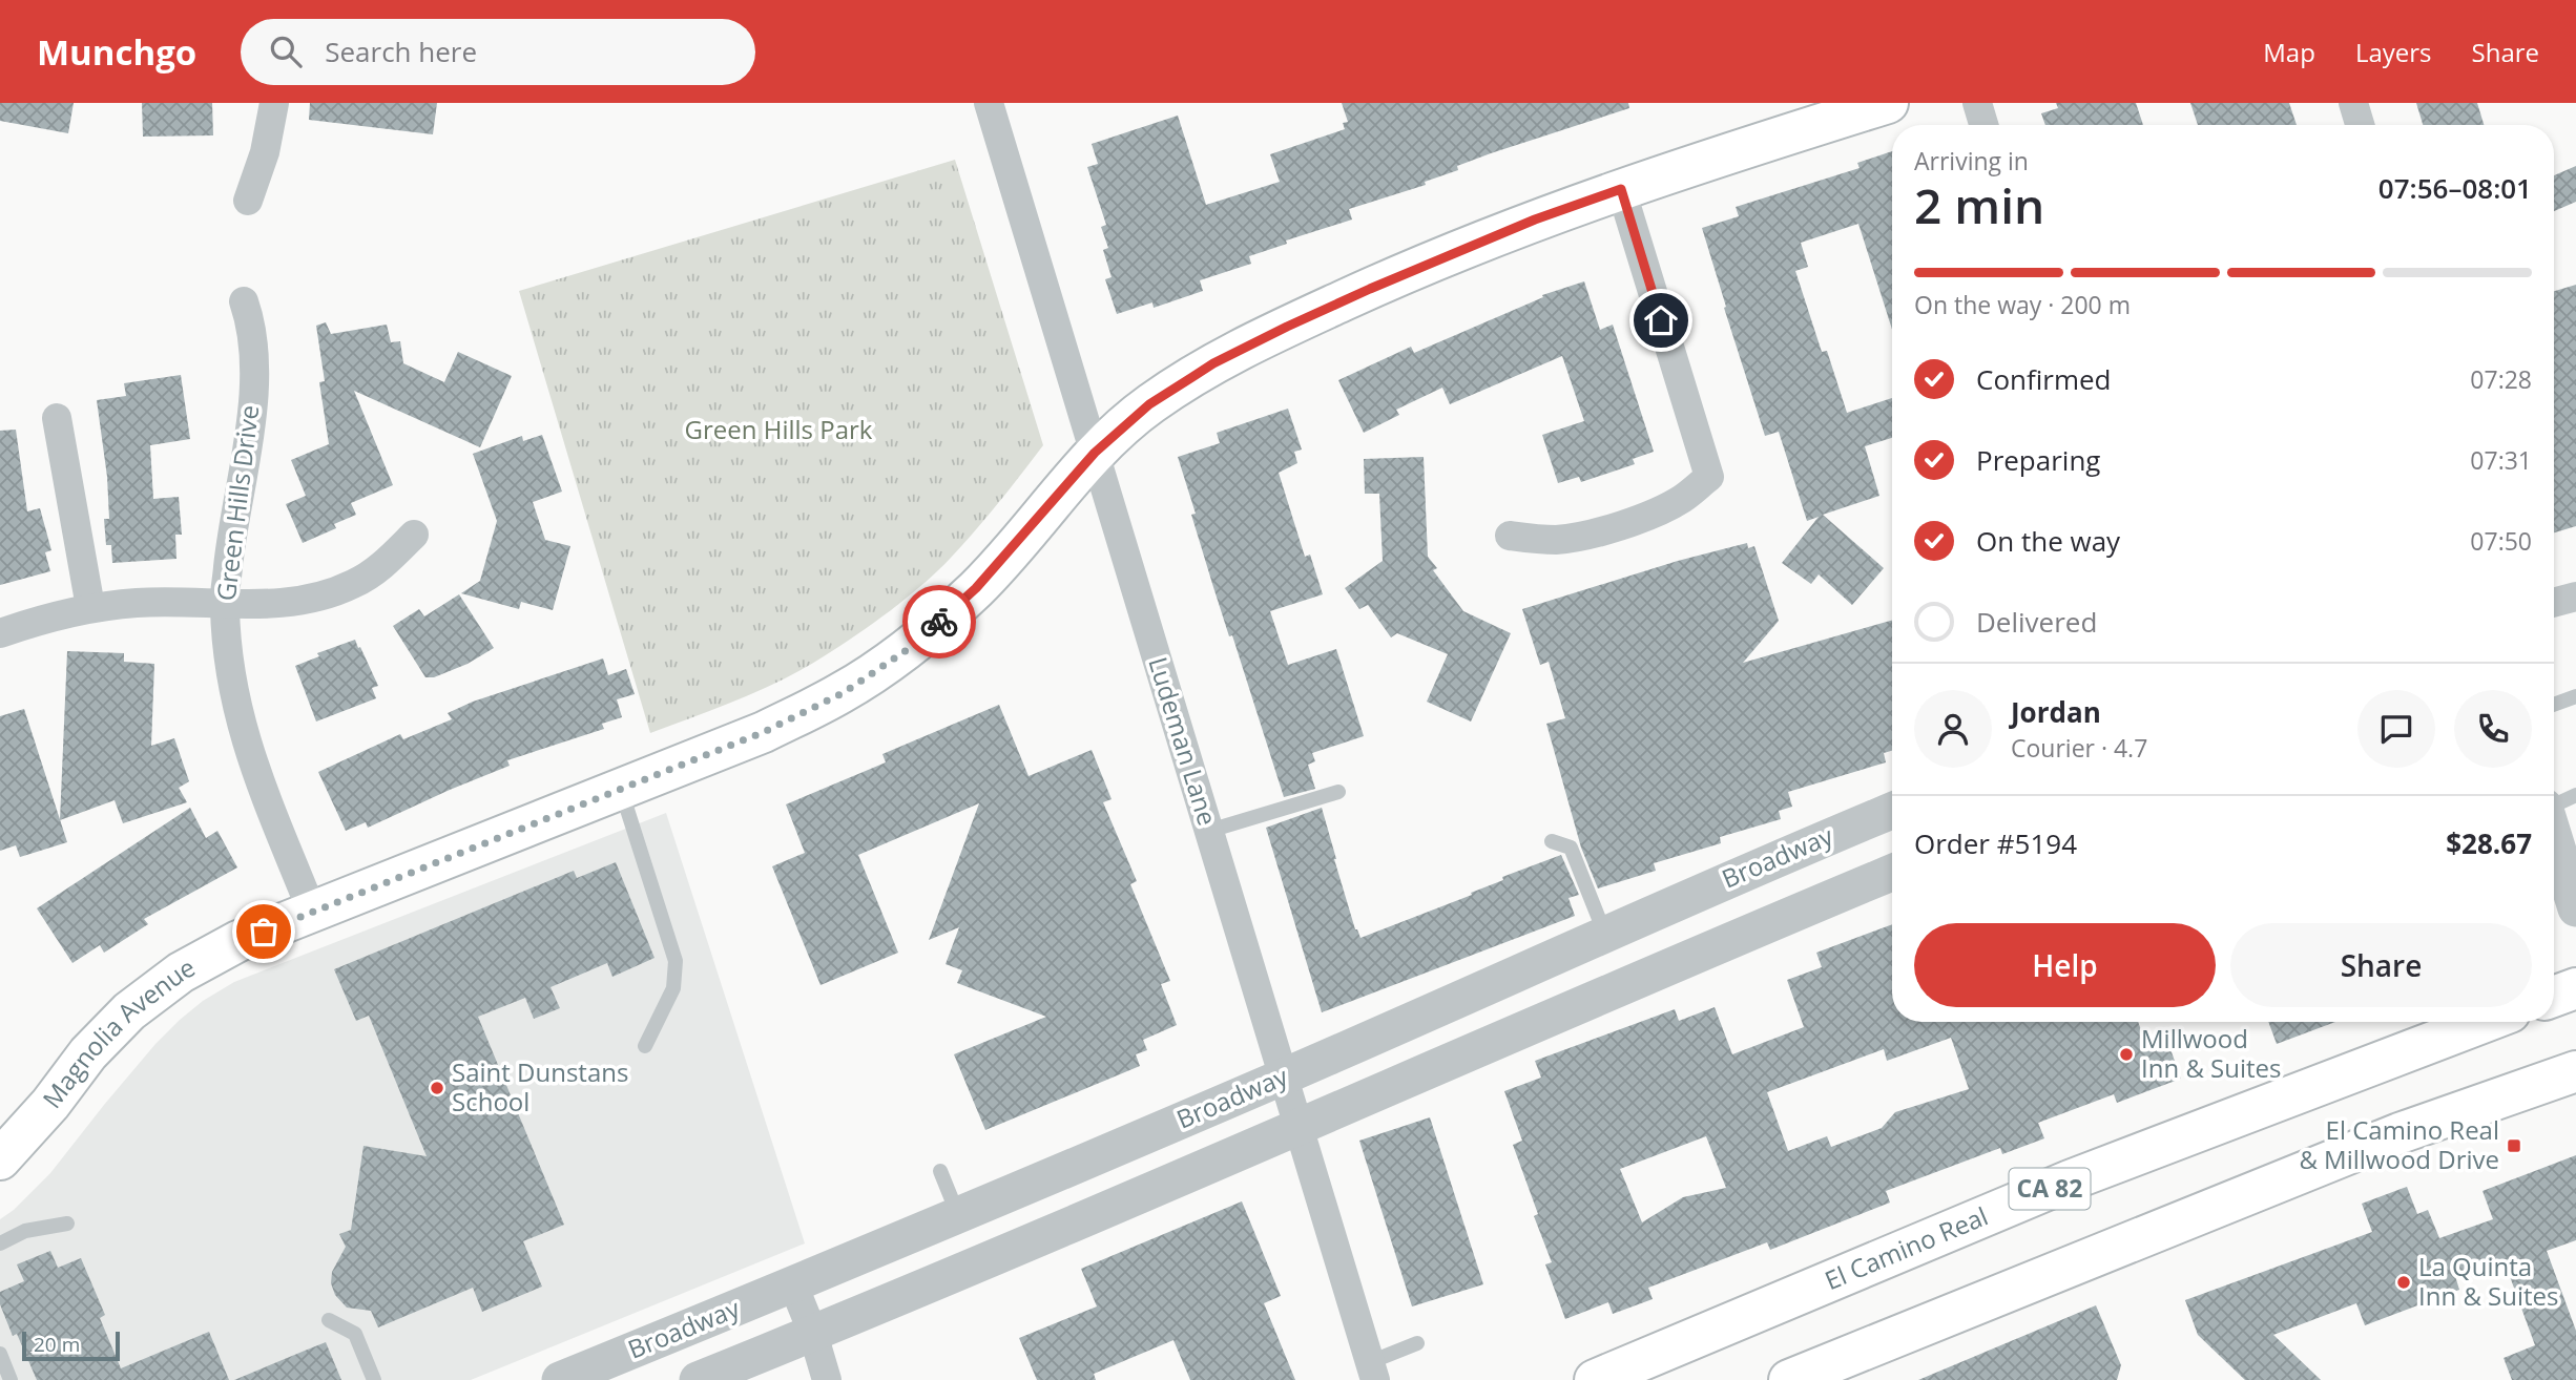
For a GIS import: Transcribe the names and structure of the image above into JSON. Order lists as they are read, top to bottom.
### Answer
{
  "streets": {
    "main road": ["Magnolia Avenue", "CA 82", "El Camino Real"],
    "street": ["Green Hills Drive", "Ludeman Lane", "Broadway"]
  },
  "crossings": [
    ["Green Hills Drive", "Magnolia Avenue"],
    ["Ludeman Lane", "Broadway"],
    ["Ludeman Lane", "Magnolia Avenue"]
  ],
  "parks": ["Green Hills Park"],
  "places": {
    "other": ["Millwood Inn & Suites", "Saint Dunstans School", "La Quinta Inn & Suites"],
    "transit": ["El Camino Real & Millwood Drive"]
  },
  "scale_bar": "20 m",
  "page": {
    "header": "Munchgo",
    "search": "Search here",
    "nav": ["Map", "Layers", "Share"],
    "heading": ["2 min", "Arriving in", "07:56–08:01"],
    "panel": [
      "Jordan",
      "Courier · 4.7",
      "Order #5194",
      "$28.67"
    ],
    "bar": "On the way · 200 m",
    "list": [
      ["Confirmed", "07:28"],
      ["Preparing", "07:31"],
      ["On the way", "07:50"],
      "Delivered"
    ],
    "buttons": ["Help", "Share"],
    "scale": "20 m"
  }
}
